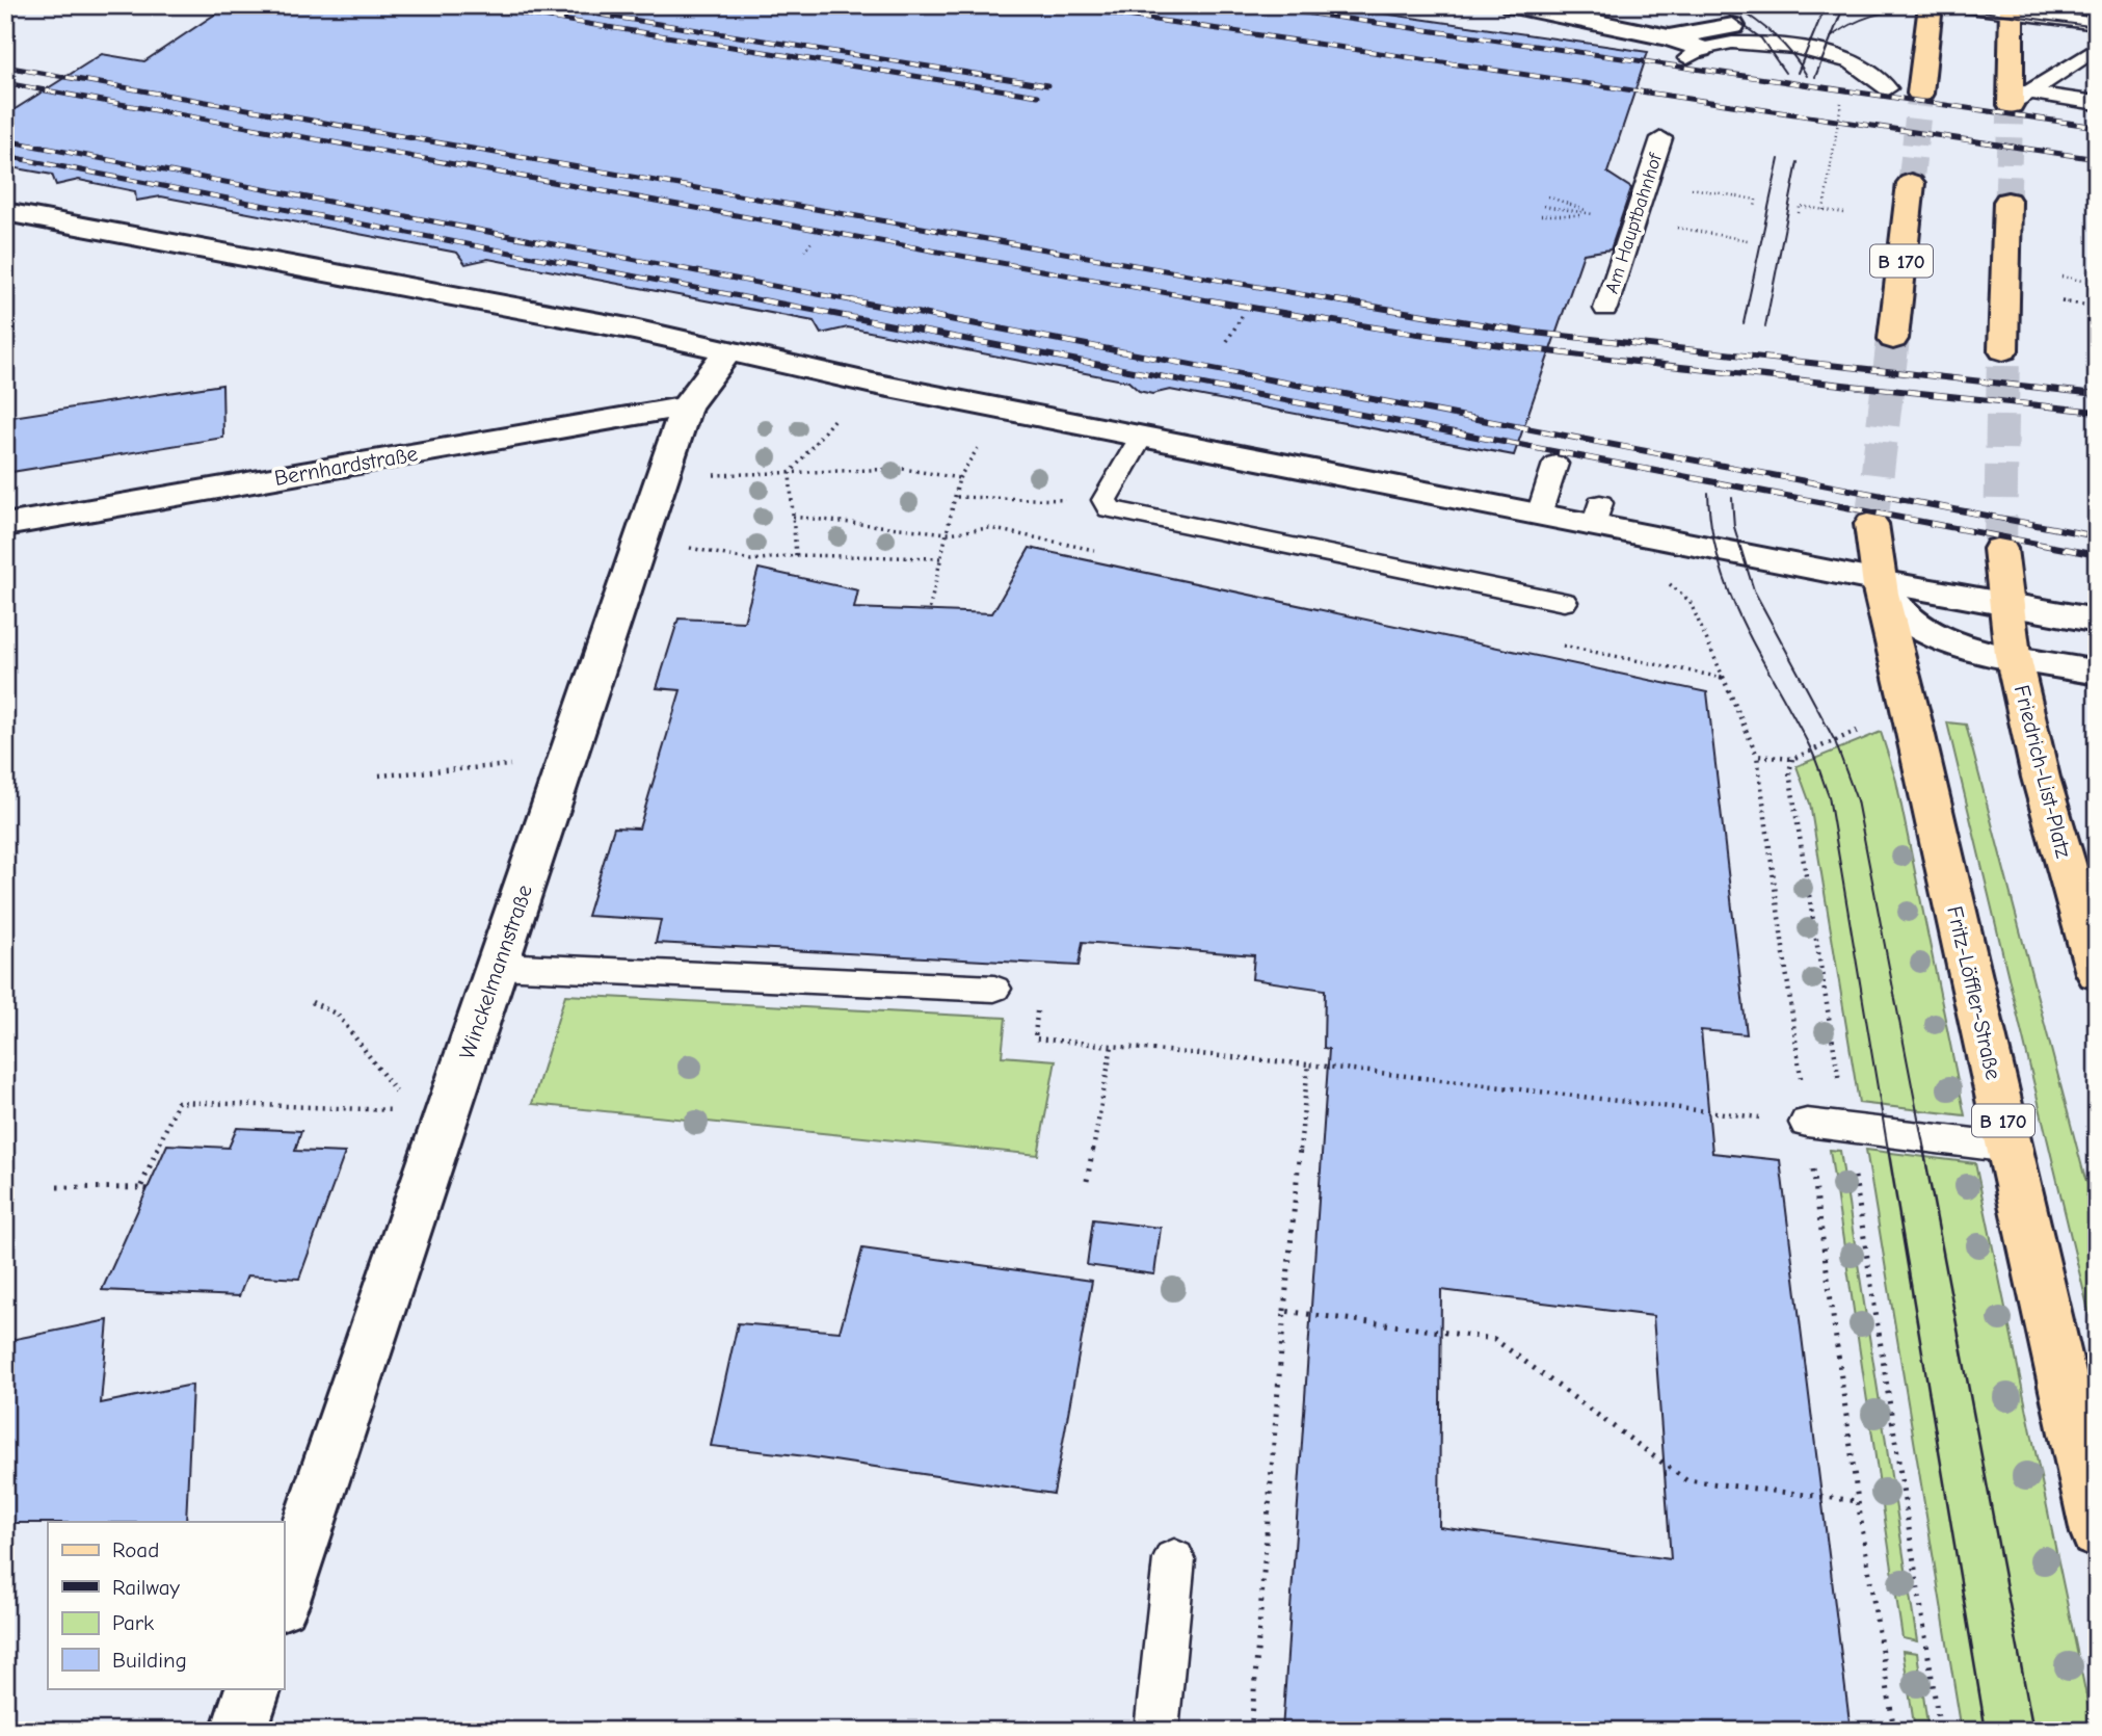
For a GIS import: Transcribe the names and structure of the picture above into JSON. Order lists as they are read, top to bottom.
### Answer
{
  "streets": {
    "main road": ["B 170", "Friedrich-List-Platz", "Fritz-Löffler-Straße"],
    "street": ["Bernhardstraße", "Winckelmannstraße"],
    "lane": ["Am Hauptbahnhof"]
  },
  "crossings": [
    ["B 170", "Fritz-Löffler-Straße"],
    ["Bernhardstraße", "Winckelmannstraße"]
  ],
  "legend": [
    "Road",
    "Railway",
    "Park",
    "Building"
  ]
}
